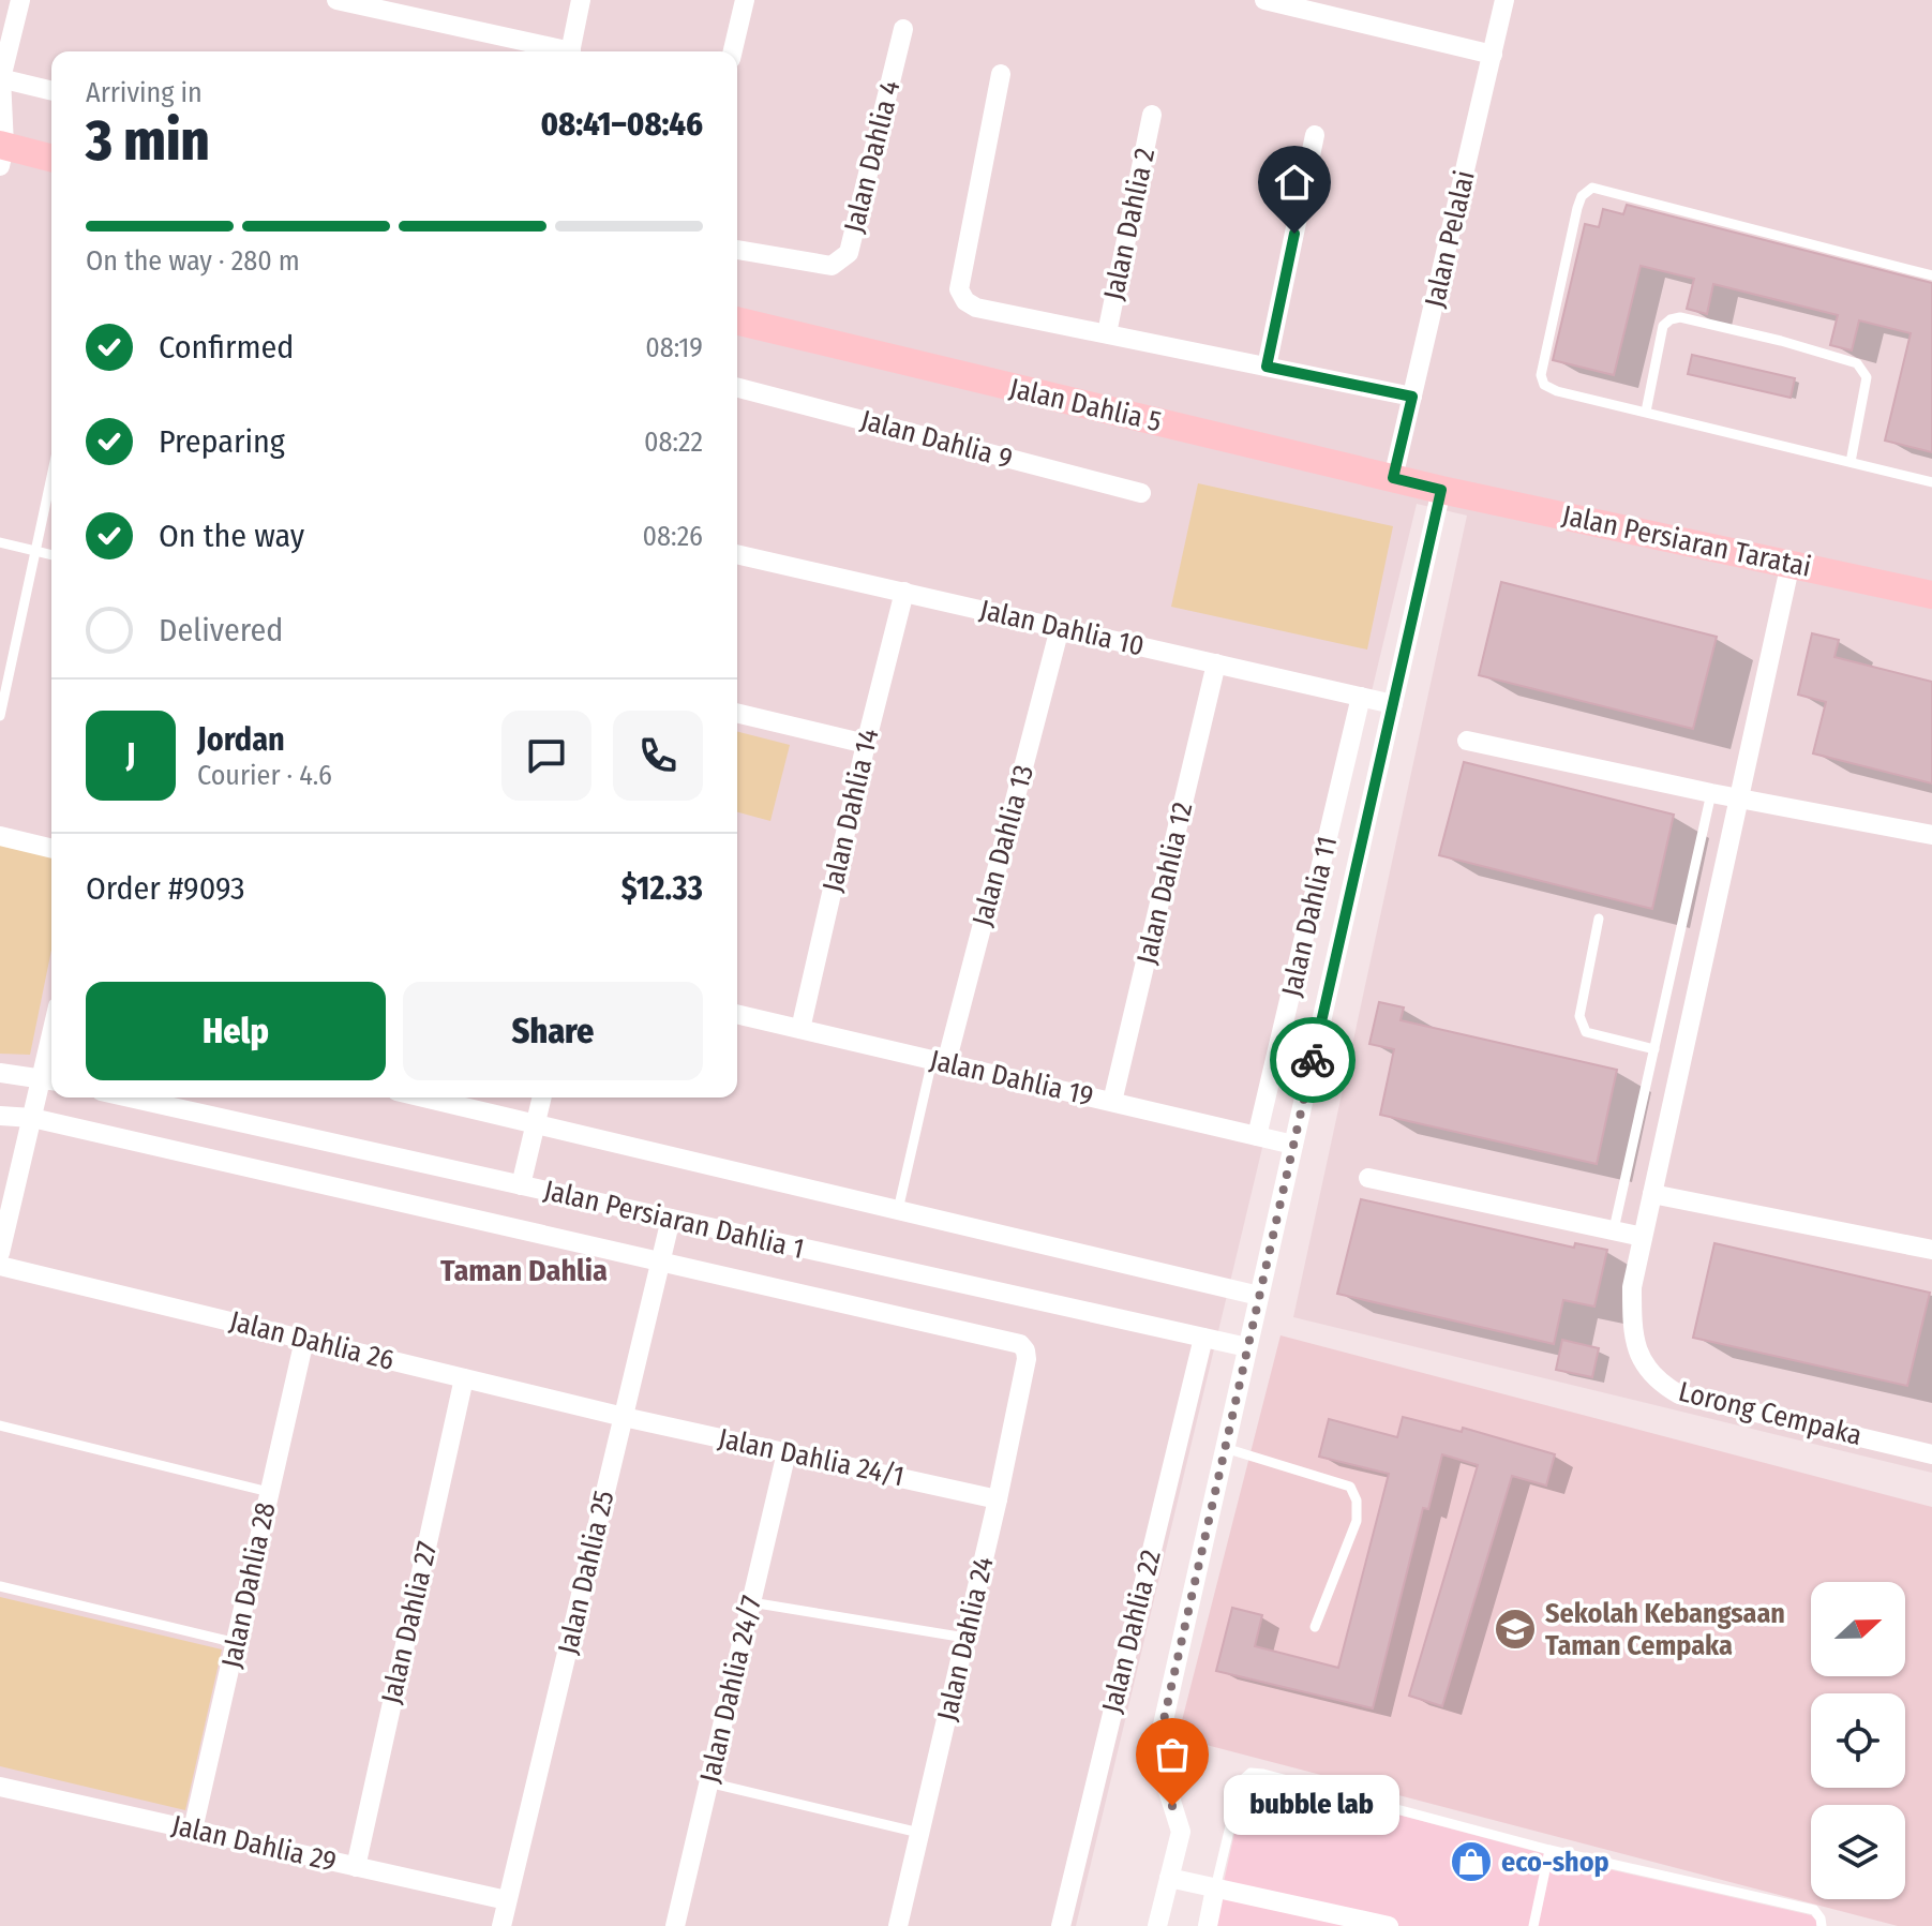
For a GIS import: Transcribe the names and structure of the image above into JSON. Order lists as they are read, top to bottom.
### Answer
{
  "streets": {
    "street": [
      "Jalan Dahlia 4",
      "Jalan Dahlia 2",
      "Jalan Pelalai",
      "Jalan Dahlia 5",
      "Jalan Dahlia 9",
      "Jalan Persiaran Taratai",
      "Jalan Dahlia 10",
      "Jalan Dahlia 14",
      "Jalan Dahlia 13",
      "Jalan Dahlia 12",
      "Jalan Dahlia 11",
      "Jalan Dahlia 19",
      "Jalan Persiaran Dahlia 1",
      "Jalan Dahlia 26",
      "Lorong Cempaka",
      "Jalan Dahlia 24/1",
      "Jalan Dahlia 25",
      "Jalan Dahlia 28",
      "Jalan Dahlia 27",
      "Jalan Dahlia 22",
      "Jalan Dahlia 24",
      "Jalan Dahlia 24/7",
      "Jalan Dahlia 29"
    ]
  },
  "crossings": [
    ["Jalan Pelalai", "Jalan Dahlia 5"],
    ["Jalan Dahlia 5", "Jalan Persiaran Taratai"],
    ["Jalan Persiaran Taratai", "Lorong Cempaka"],
    ["Jalan Dahlia 10", "Jalan Dahlia 14"],
    ["Jalan Dahlia 10", "Jalan Dahlia 13"],
    ["Jalan Dahlia 10", "Jalan Dahlia 12"],
    ["Jalan Dahlia 10", "Jalan Dahlia 11"],
    ["Jalan Dahlia 14", "Jalan Dahlia 19"],
    ["Jalan Dahlia 13", "Jalan Dahlia 19"],
    ["Jalan Dahlia 12", "Jalan Dahlia 19"],
    ["Jalan Dahlia 11", "Jalan Dahlia 19"],
    ["Jalan Persiaran Dahlia 1", "Jalan Dahlia 25"],
    ["Jalan Persiaran Dahlia 1", "Jalan Dahlia 22"],
    ["Jalan Dahlia 26", "Jalan Dahlia 24/1"],
    ["Jalan Dahlia 26", "Jalan Dahlia 25"],
    ["Jalan Dahlia 26", "Jalan Dahlia 28"],
    ["Jalan Dahlia 26", "Jalan Dahlia 27"],
    ["Jalan Dahlia 24/1", "Jalan Dahlia 25"],
    ["Jalan Dahlia 24/1", "Jalan Dahlia 24"],
    ["Jalan Dahlia 24/1", "Jalan Dahlia 24/7"],
    ["Jalan Dahlia 25", "Jalan Dahlia 24"],
    ["Jalan Dahlia 25", "Jalan Dahlia 29"],
    ["Jalan Dahlia 28", "Jalan Dahlia 29"],
    ["Jalan Dahlia 27", "Jalan Dahlia 29"]
  ],
  "districts": ["Taman Dahlia"],
  "places": {
    "school or university": ["Sekolah Kebangsaan Taman Cempaka"],
    "other": ["bubble lab"],
    "shop": ["eco-shop"]
  },
  "north": "right",
  "page": {
    "heading": ["3 min", "Arriving in", "08:41–08:46"],
    "panel": [
      "Jordan",
      "Courier · 4.6",
      "Order #9093",
      "$12.33"
    ],
    "bar": "On the way · 280 m",
    "list": [
      ["Confirmed", "08:19"],
      ["Preparing", "08:22"],
      ["On the way", "08:26"],
      "Delivered"
    ],
    "round": "J",
    "buttons": ["Help", "Share"],
    "bubble": "bubble lab"
  }
}
